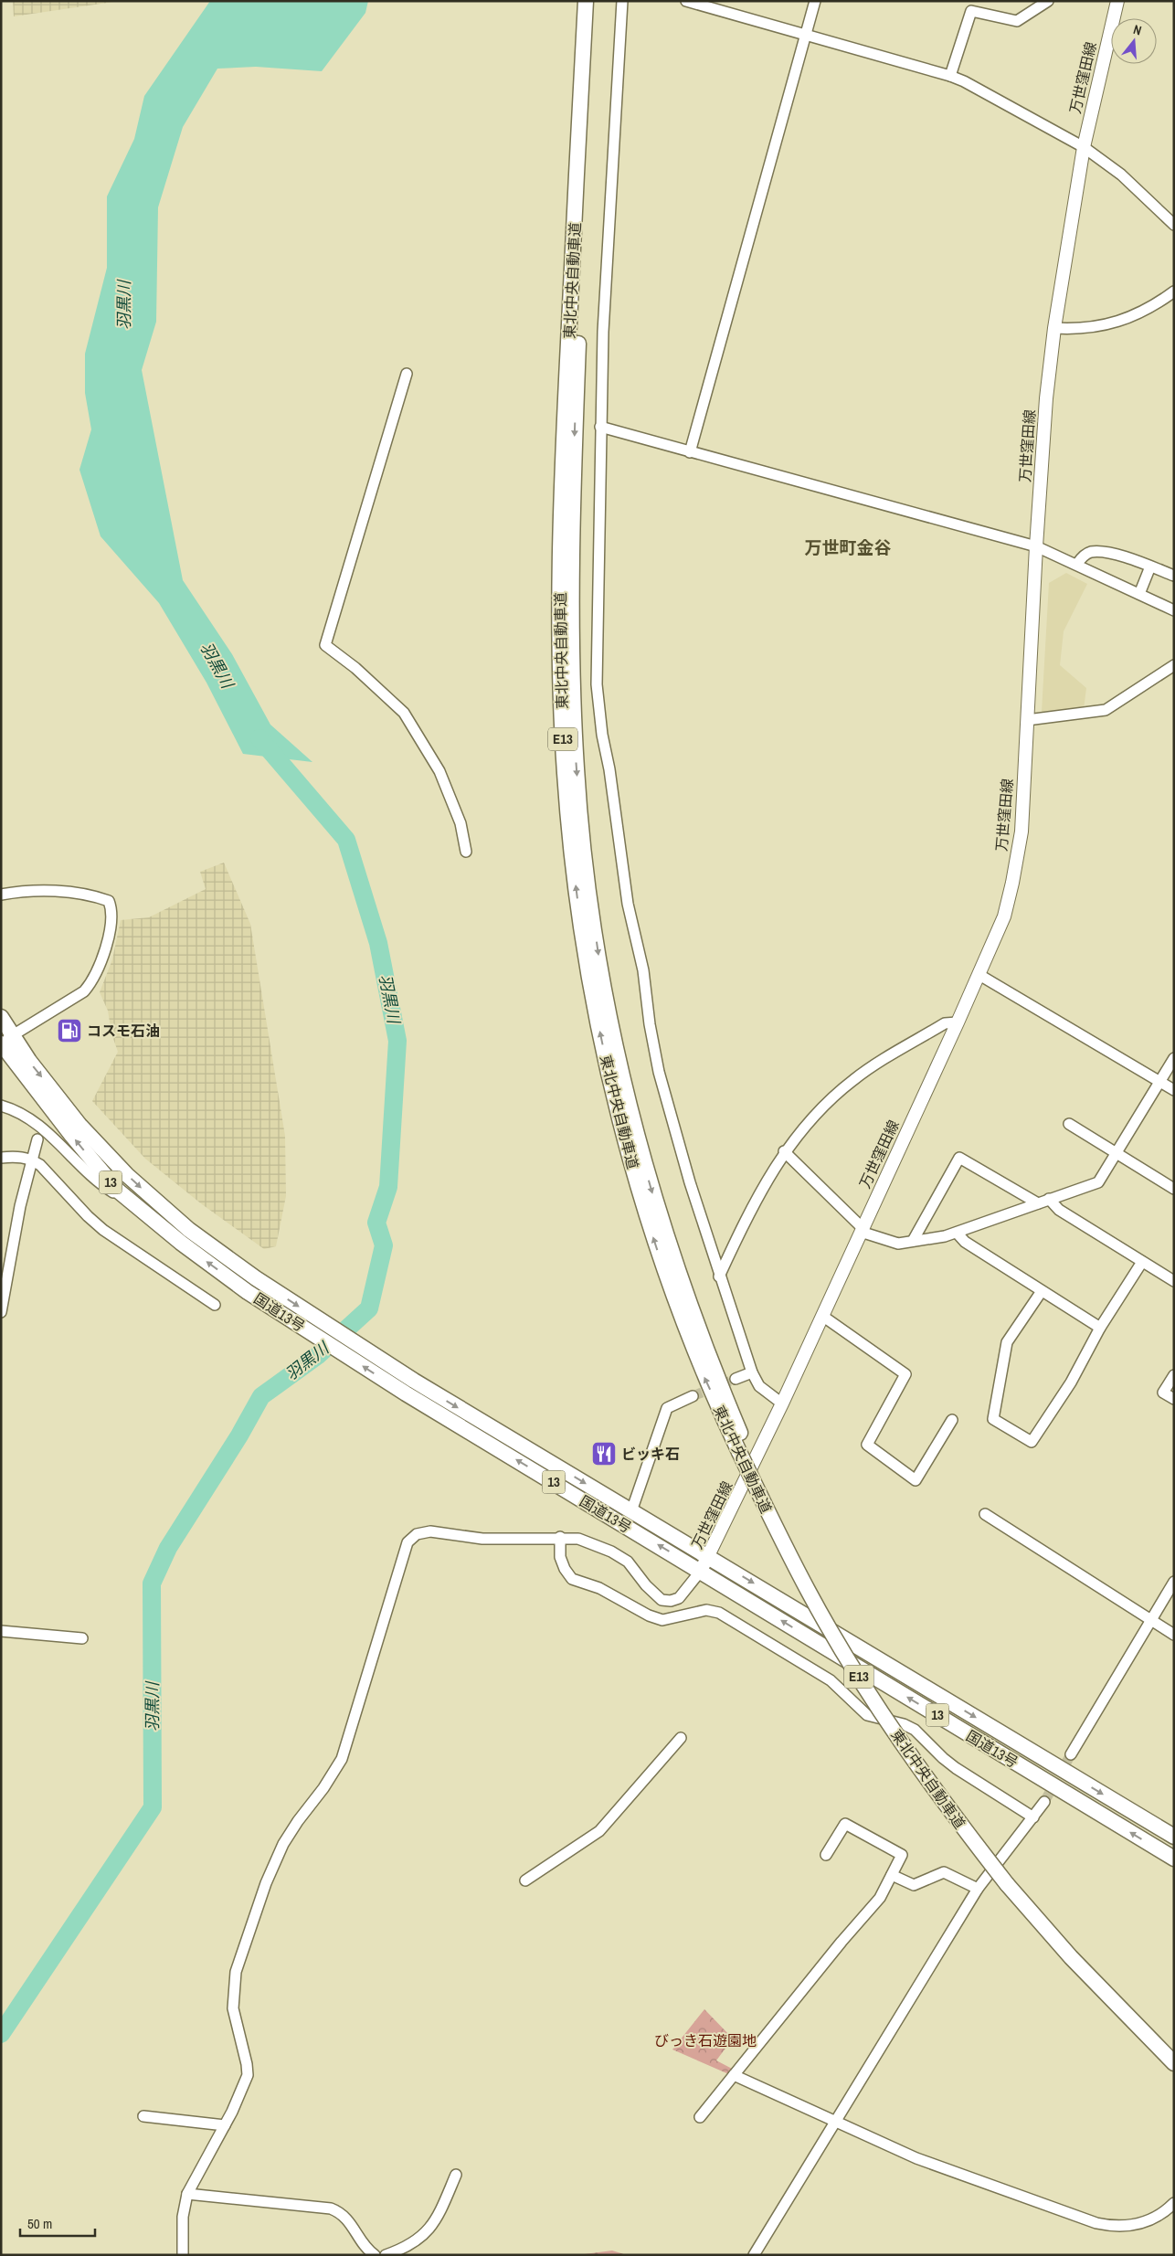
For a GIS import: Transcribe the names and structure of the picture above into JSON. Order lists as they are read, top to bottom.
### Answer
{
  "streets": {
    "highway": [
      "東北中央自動車道",
      "E13",
      "13",
      "国道13号"
    ],
    "main road": ["万世窪田線"]
  },
  "crossings": [
    ["万世窪田線", "国道13号"],
    ["13", "国道13号"]
  ],
  "districts": ["万世町金谷"],
  "water": ["羽黒川"],
  "parks": ["びっき石遊園地"],
  "places": {
    "fuel station": ["コスモ石油"],
    "restaurant": ["ビッキ石"]
  },
  "scale_bar": "50 m",
  "north": "top"
}
